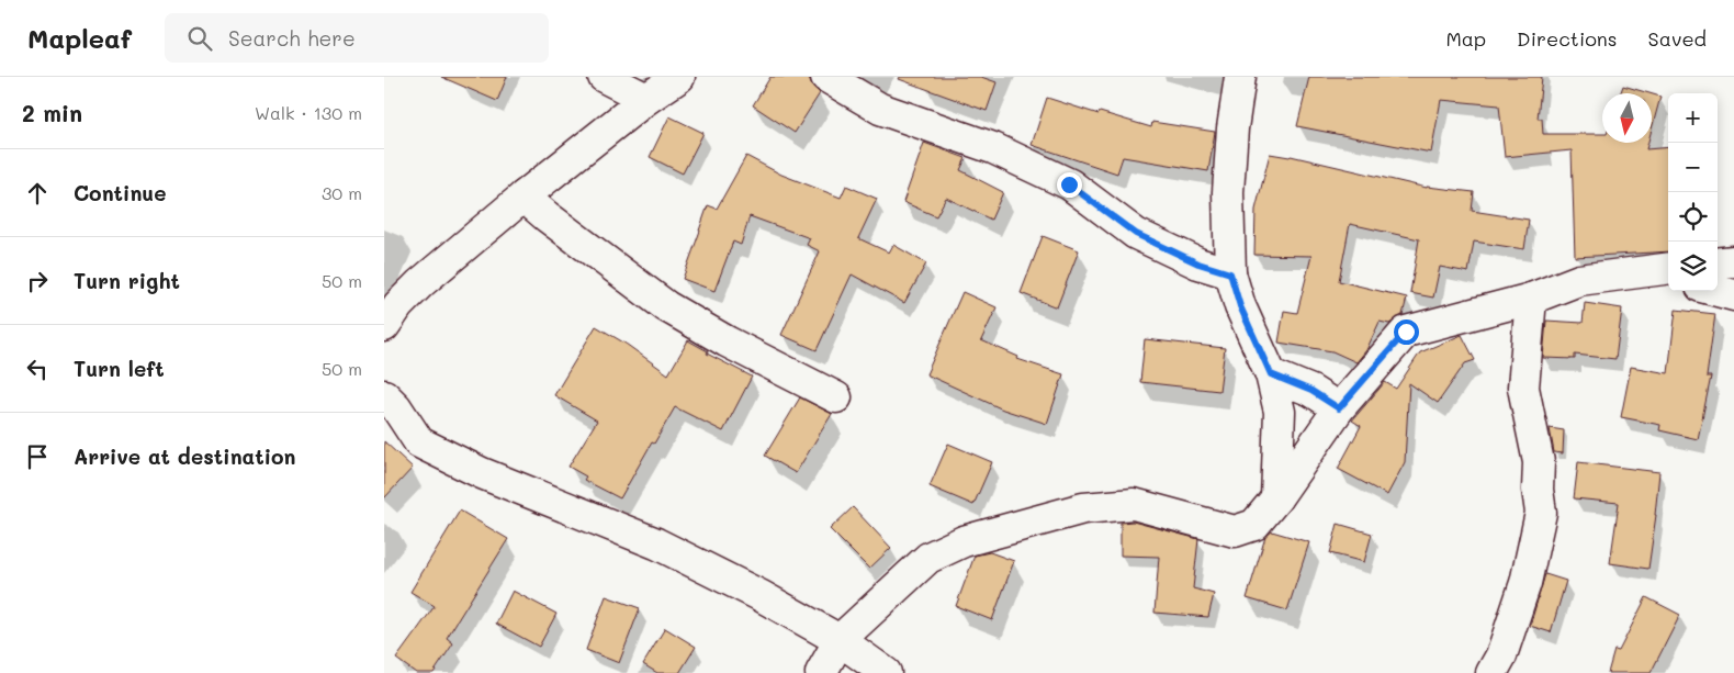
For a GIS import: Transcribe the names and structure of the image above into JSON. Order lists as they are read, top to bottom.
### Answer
{
  "north": "bottom",
  "page": {
    "header": "Mapleaf",
    "search": "Search here",
    "nav": ["Map", "Directions", "Saved"],
    "heading": ["2 min", "Walk · 130 m"],
    "map_buttons": ["+", "−"],
    "list": [
      ["Continue", "30 m"],
      ["Turn right", "50 m"],
      ["Turn left", "50 m"],
      "Arrive at destination"
    ]
  }
}
